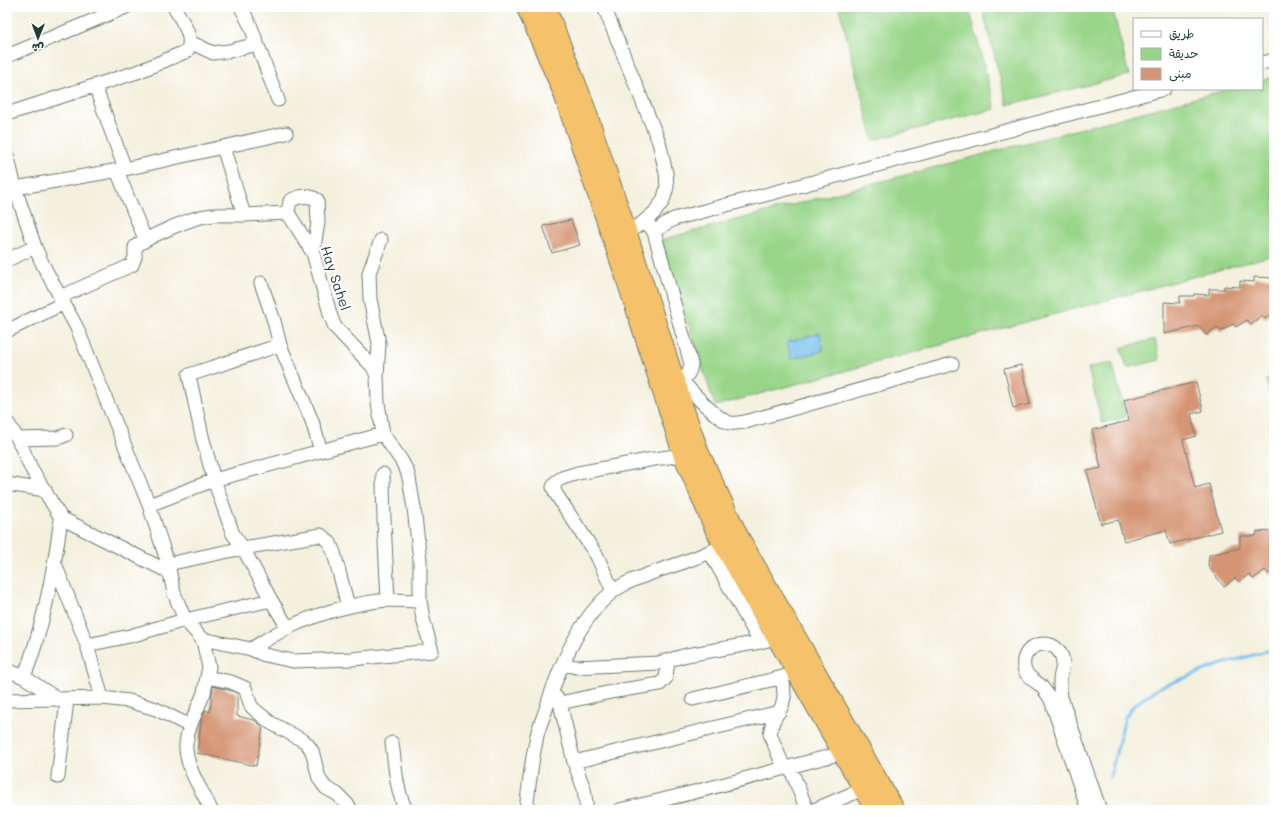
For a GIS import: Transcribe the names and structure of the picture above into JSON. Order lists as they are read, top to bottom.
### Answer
{
  "streets": {
    "street": ["Hay Sahel"]
  },
  "legend": ["طريق", "حديقة", "مبنى"],
  "north": "bottom"
}
